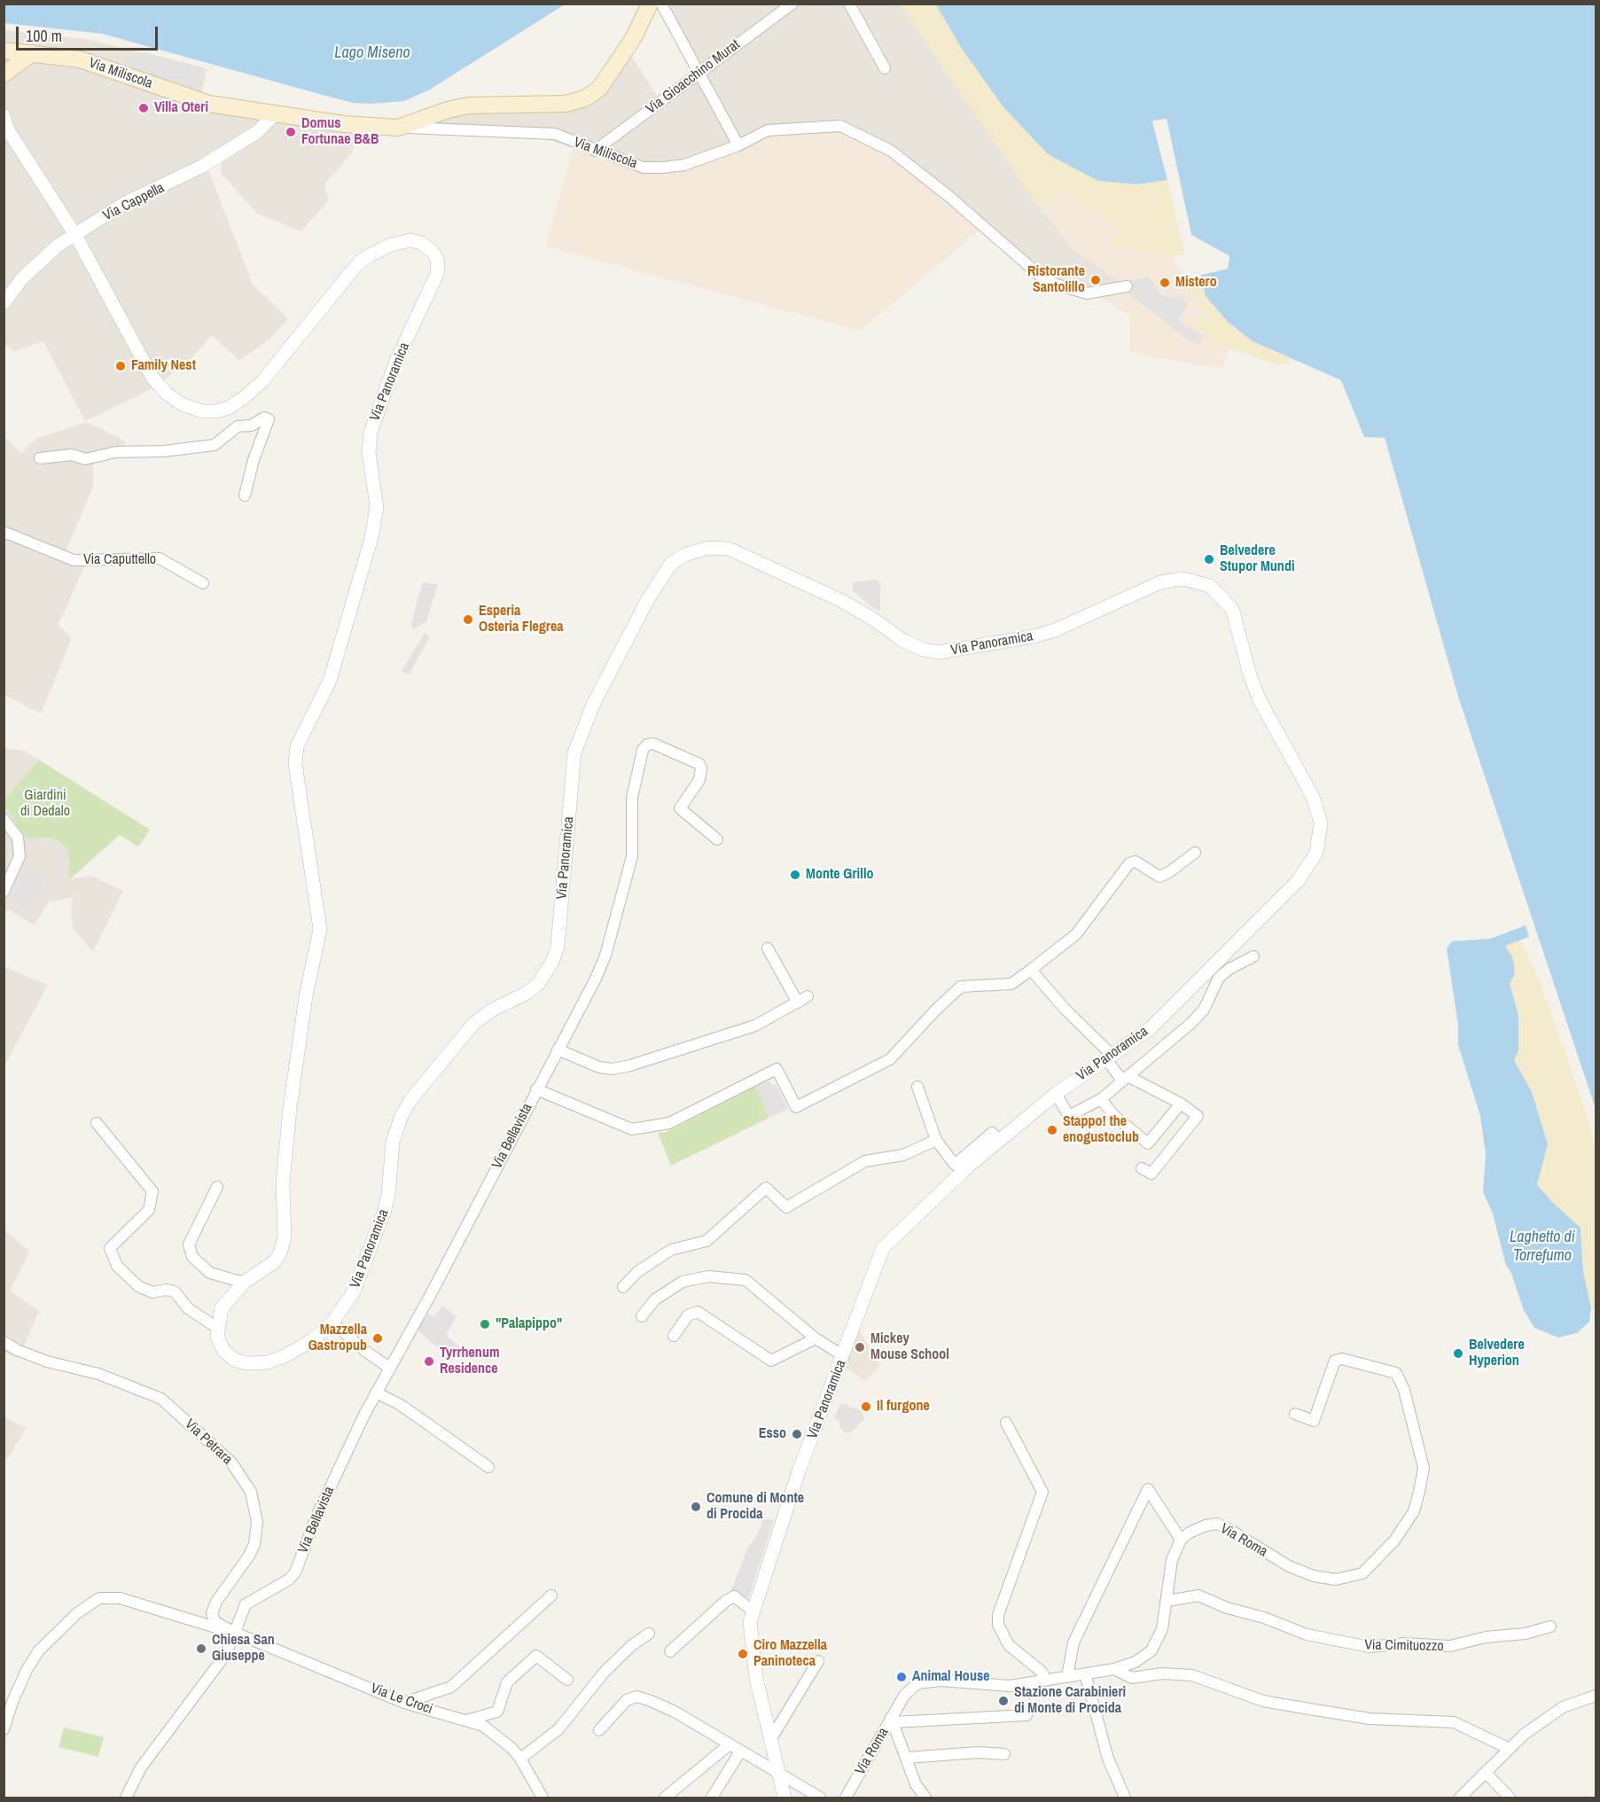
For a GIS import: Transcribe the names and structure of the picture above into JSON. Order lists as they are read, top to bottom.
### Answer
{
  "streets": {
    "main road": ["Via Miliscola"],
    "street": [
      "Via Gioacchino Murat",
      "Via Cappella",
      "Via Panoramica",
      "Via Caputtello",
      "Via Bellavista",
      "Via Petrara",
      "Via Roma",
      "Via Cimituozzo",
      "Via Le Croci"
    ]
  },
  "crossings": [
    ["Via Miliscola", "Via Gioacchino Murat"],
    ["Via Miliscola", "Via Cappella"],
    ["Via Bellavista", "Via Petrara"],
    ["Via Bellavista", "Via Le Croci"],
    ["Via Petrara", "Via Le Croci"],
    ["Via Roma", "Via Cimituozzo"]
  ],
  "water": ["Lago Miseno", "Laghetto di Torrefumo"],
  "parks": ["Giardini di Dedalo"],
  "places": [
    "Villa Oteri",
    "Domus Fortunae B&B",
    "Ristorante Santolillo",
    "Mistero",
    "Family Nest",
    "Belvedere Stupor Mundi",
    "Esperia Osteria Flegrea",
    "Monte Grillo",
    "Stappo! the enogustoclub",
    "\"Palapippo\"",
    "Mazzella Gastropub",
    "Mickey Mouse School",
    "Belvedere Hyperion",
    "Tyrrhenum Residence",
    "Il furgone",
    "Esso",
    "Comune di Monte di Procida",
    "Chiesa San Giuseppe",
    "Ciro Mazzella Paninoteca",
    "Animal House",
    "Stazione Carabinieri di Monte di Procida"
  ],
  "scale_bar": "100 m"
}
